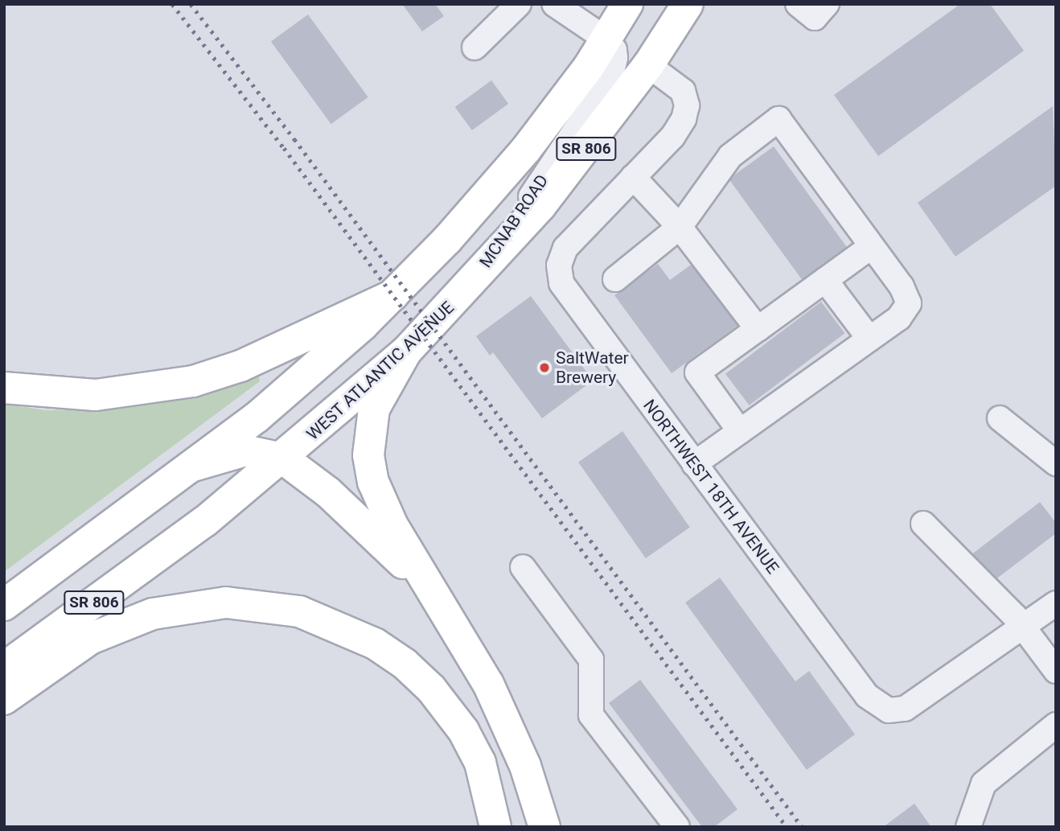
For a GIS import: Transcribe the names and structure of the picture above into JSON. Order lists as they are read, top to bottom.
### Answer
{
  "streets": {
    "main road": ["SR 806", "WEST ATLANTIC AVENUE"],
    "street": ["MCNAB ROAD", "NORTHWEST 18TH AVENUE"]
  },
  "crossings": [
    ["SR 806", "MCNAB ROAD"],
    ["MCNAB ROAD", "WEST ATLANTIC AVENUE"],
    ["WEST ATLANTIC AVENUE", "NORTHWEST 18TH AVENUE"]
  ],
  "places": ["SaltWater Brewery"]
}
